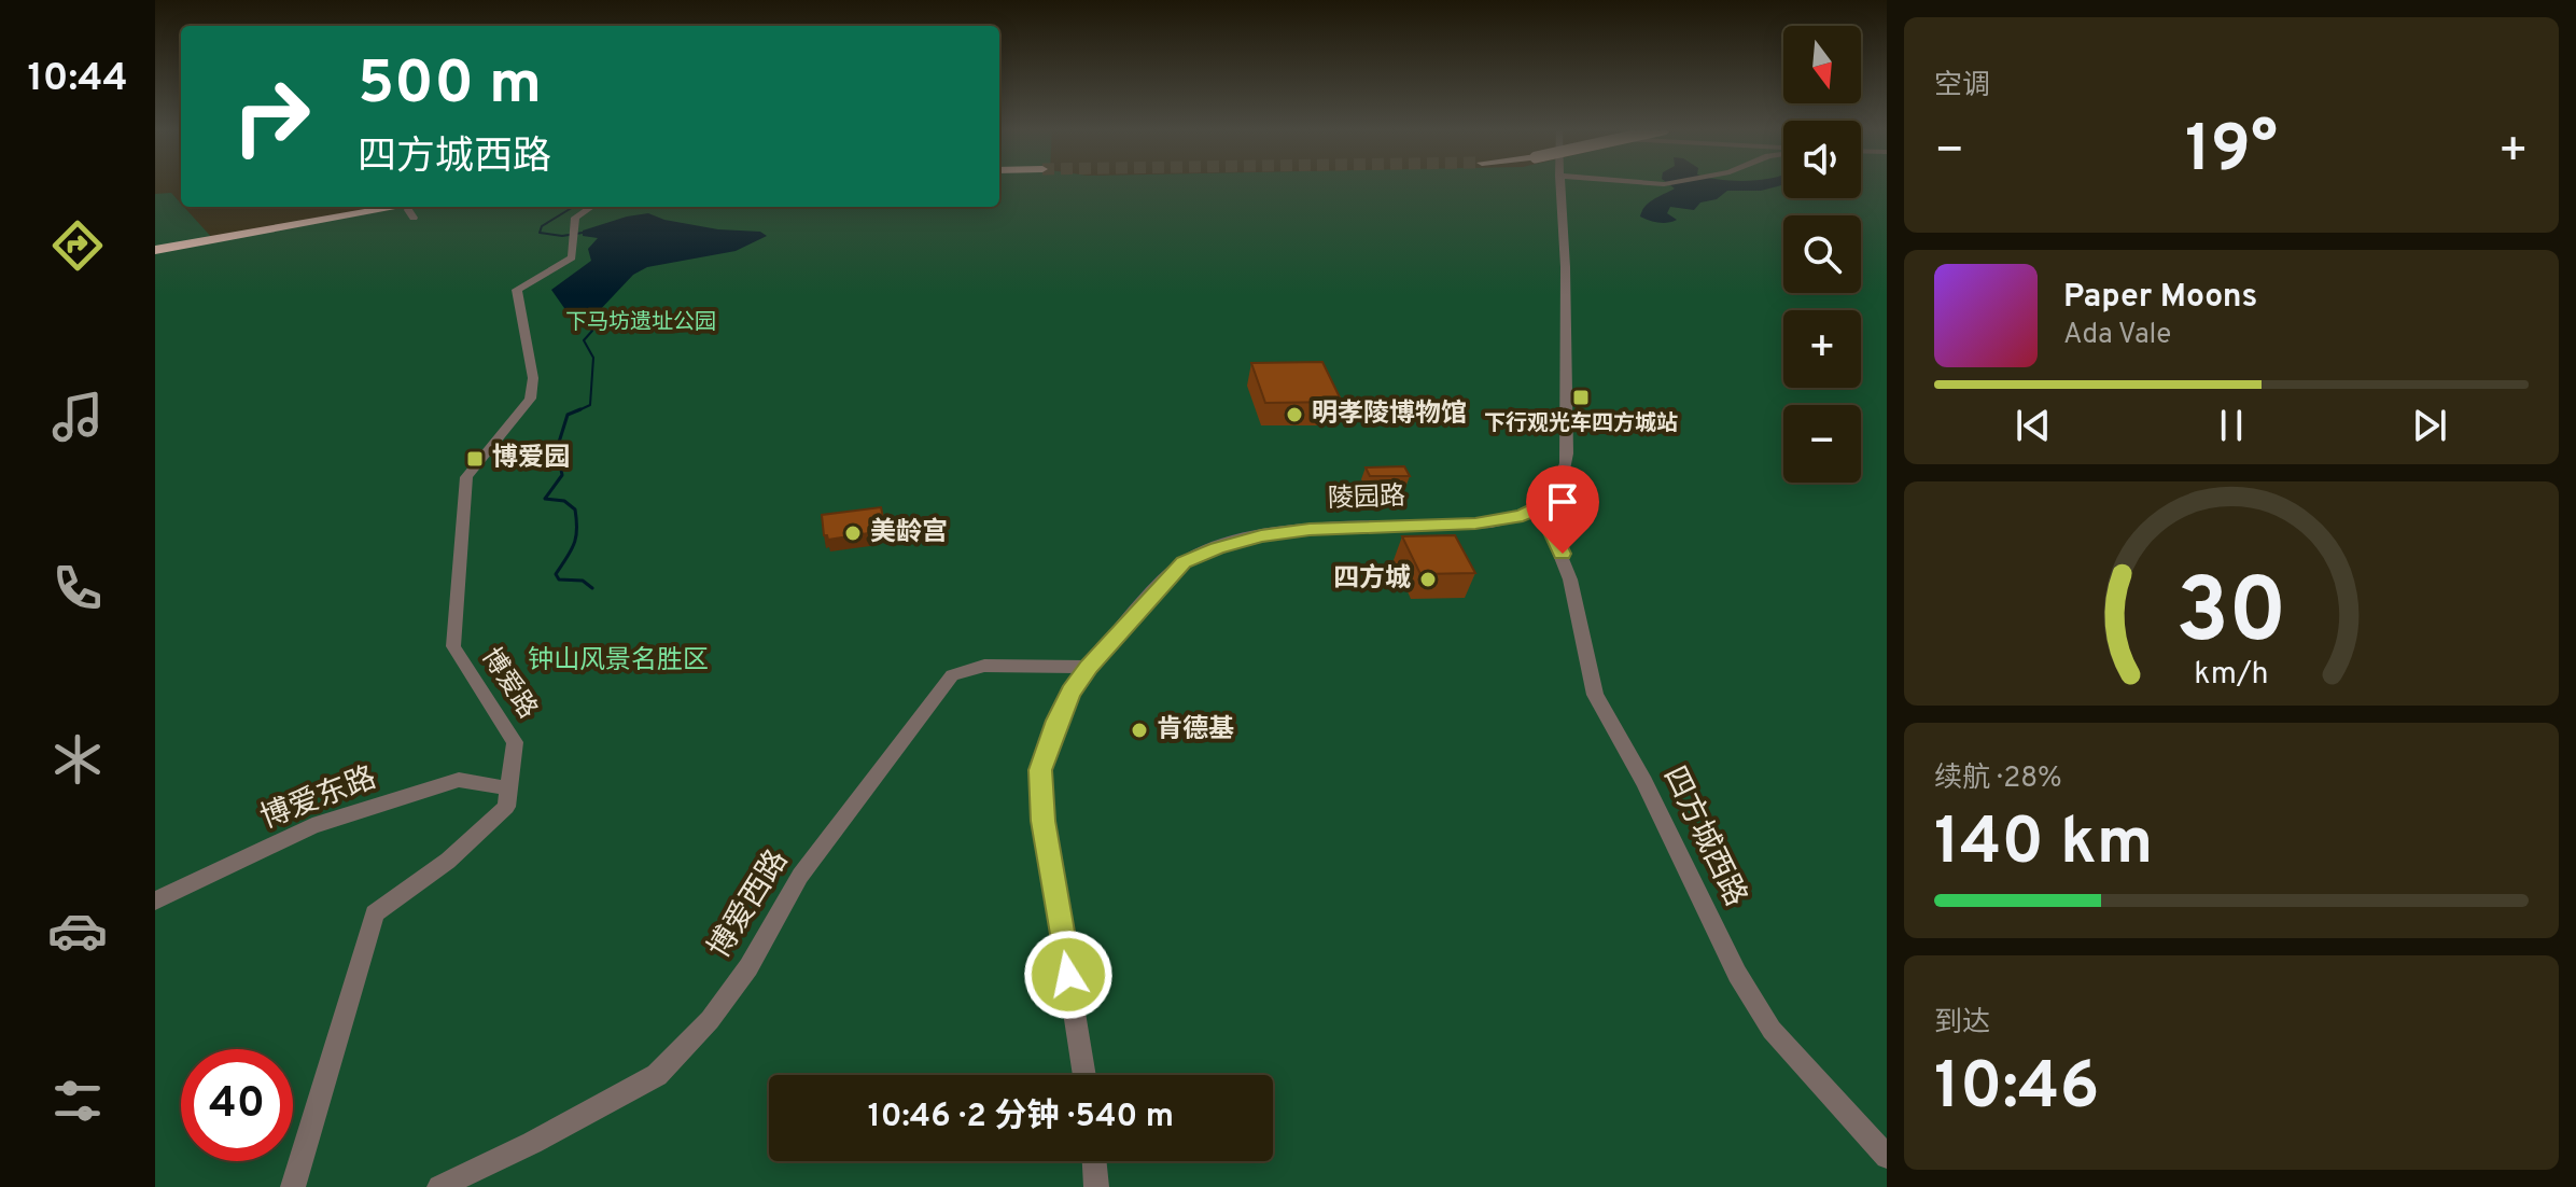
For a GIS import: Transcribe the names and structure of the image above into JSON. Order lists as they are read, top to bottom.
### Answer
{
  "streets": {
    "street": [
      "陵园路",
      "博爱路",
      "博爱东路",
      "四方城西路",
      "博爱西路"
    ]
  },
  "crossings": [
    ["陵园路", "四方城西路"],
    ["陵园路", "博爱西路"],
    ["博爱路", "博爱东路"]
  ],
  "parks": ["下马坊遗址公园", "钟山风景名胜区"],
  "places": {
    "transit": ["下行观光车四方城站", "博爱园"],
    "other": [
      "明孝陵博物馆",
      "美龄宫",
      "四方城",
      "肯德基"
    ]
  },
  "north": "bottom",
  "page": {
    "tabs": "10:44",
    "tile": [
      "空调",
      ["续航 · 28%", "140 km"],
      ["到达", "10:46"]
    ],
    "map_buttons": ["+", "−"],
    "turn": ["500 m", "四方城西路"],
    "heat": ["−", "19°", "+"],
    "song": ["Paper Moons", "Ada Vale"],
    "limit": "40",
    "trip": "10:46 · 2 分钟 · 540 m",
    "gauge": ["30", "km/h"]
  }
}
